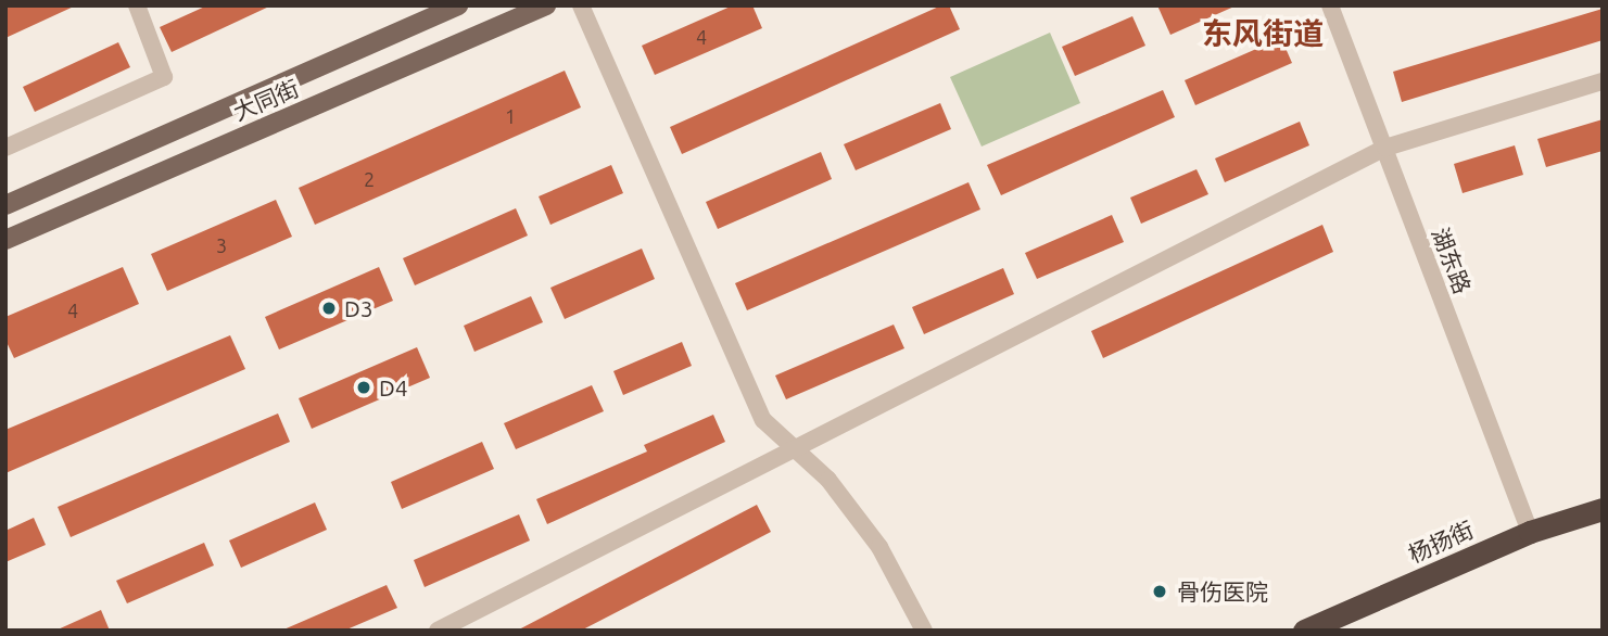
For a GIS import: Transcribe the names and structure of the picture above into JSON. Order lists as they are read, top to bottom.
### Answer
{
  "streets": {
    "highway": ["杨扬街"],
    "main road": ["大同街"],
    "street": ["湖东路"]
  },
  "crossings": [
    ["湖东路", "杨扬街"]
  ],
  "districts": ["东风街道"],
  "places": ["D3", "D4", "骨伤医院"],
  "house_numbers": [
    "4",
    "1",
    "2",
    "3",
    "4"
  ]
}
